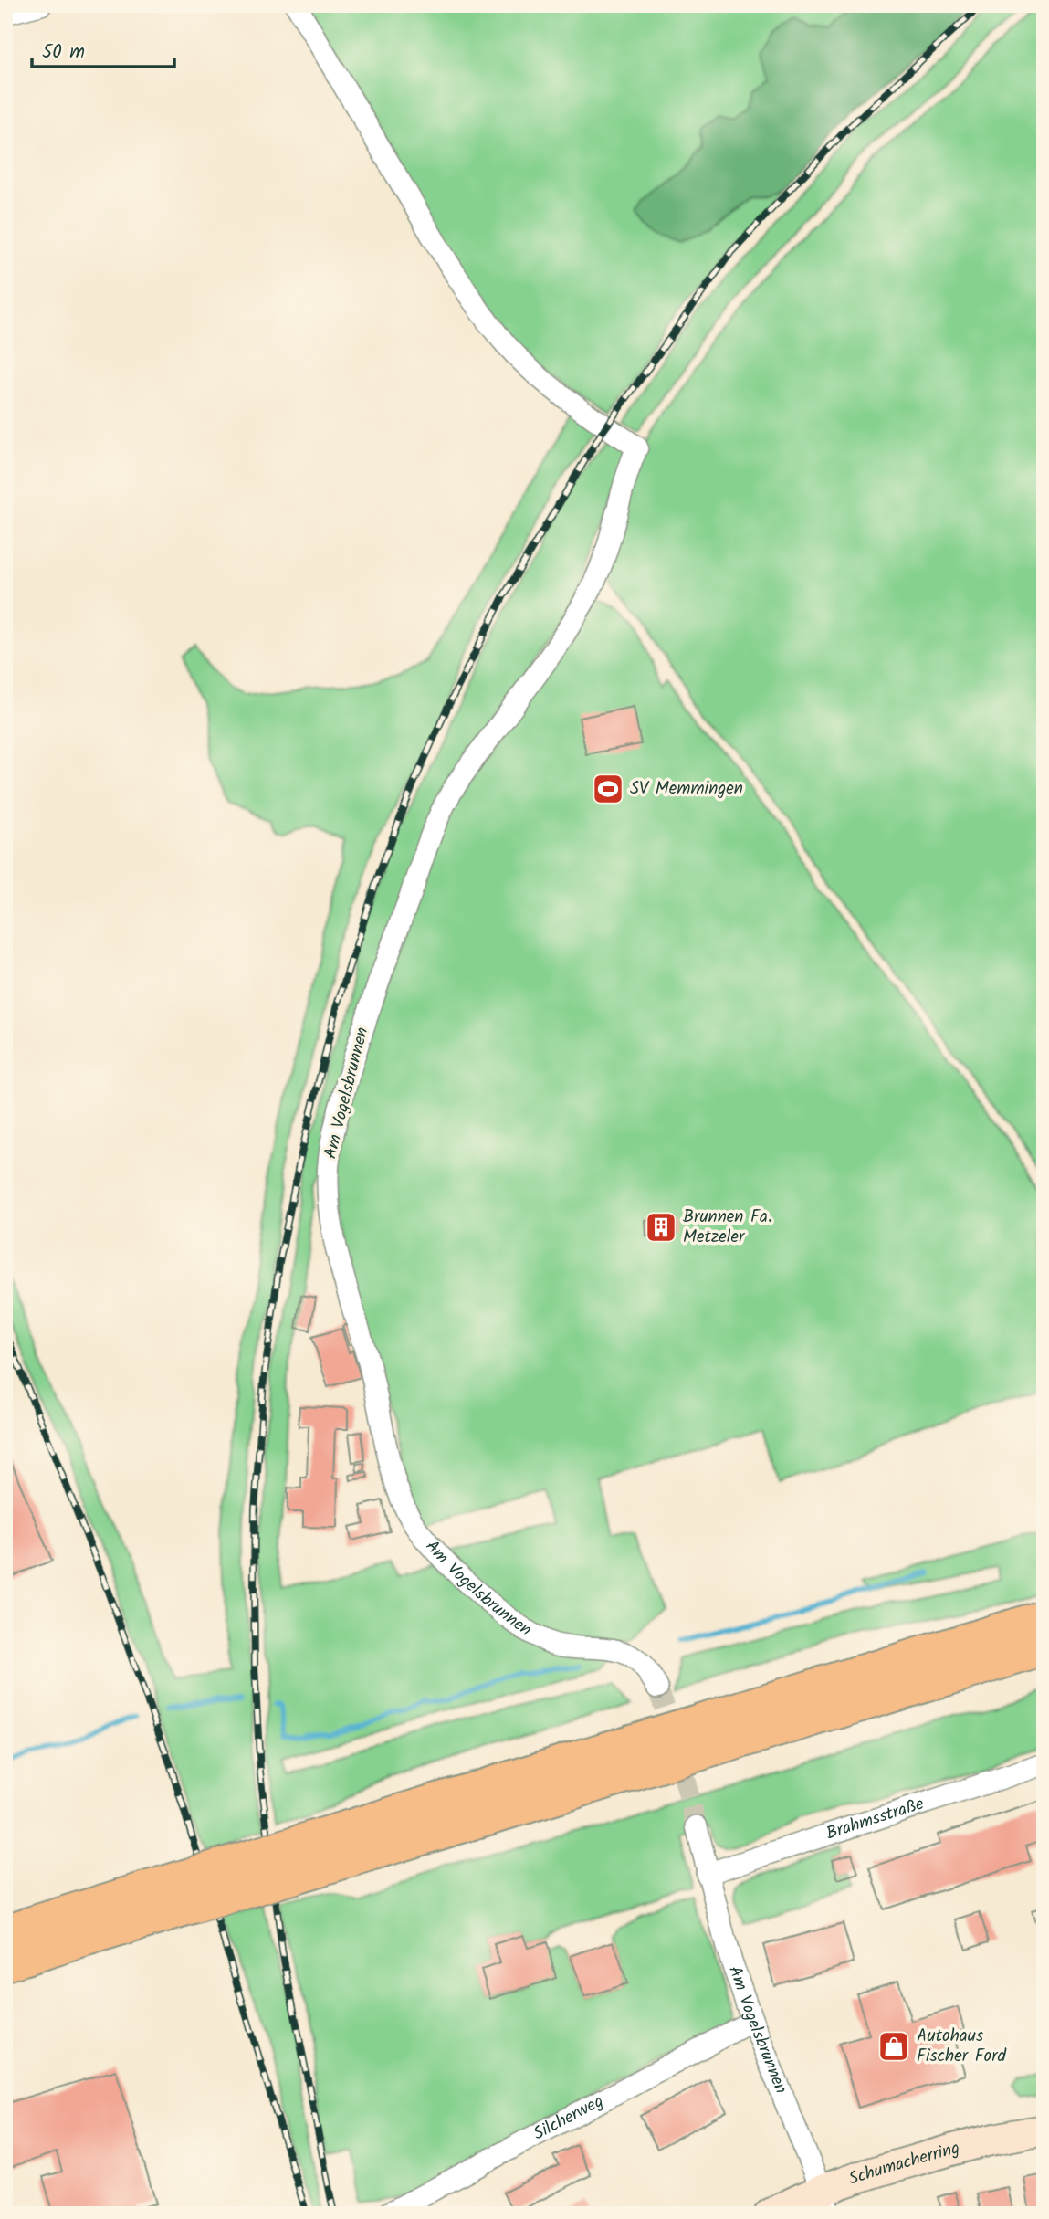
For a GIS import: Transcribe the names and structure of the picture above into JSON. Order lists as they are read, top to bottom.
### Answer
{
  "streets": {
    "main road": ["Schumacherring"],
    "street": ["Am Vogelsbrunnen", "Brahmsstraße", "Silcherweg"]
  },
  "crossings": [
    ["Am Vogelsbrunnen", "Brahmsstraße"],
    ["Am Vogelsbrunnen", "Silcherweg"],
    ["Am Vogelsbrunnen", "Schumacherring"]
  ],
  "places": {
    "sports": ["SV Memmingen"],
    "building": ["Brunnen Fa. Metzeler"],
    "shop": ["Autohaus Fischer Ford"]
  },
  "scale_bar": "50 m"
}
